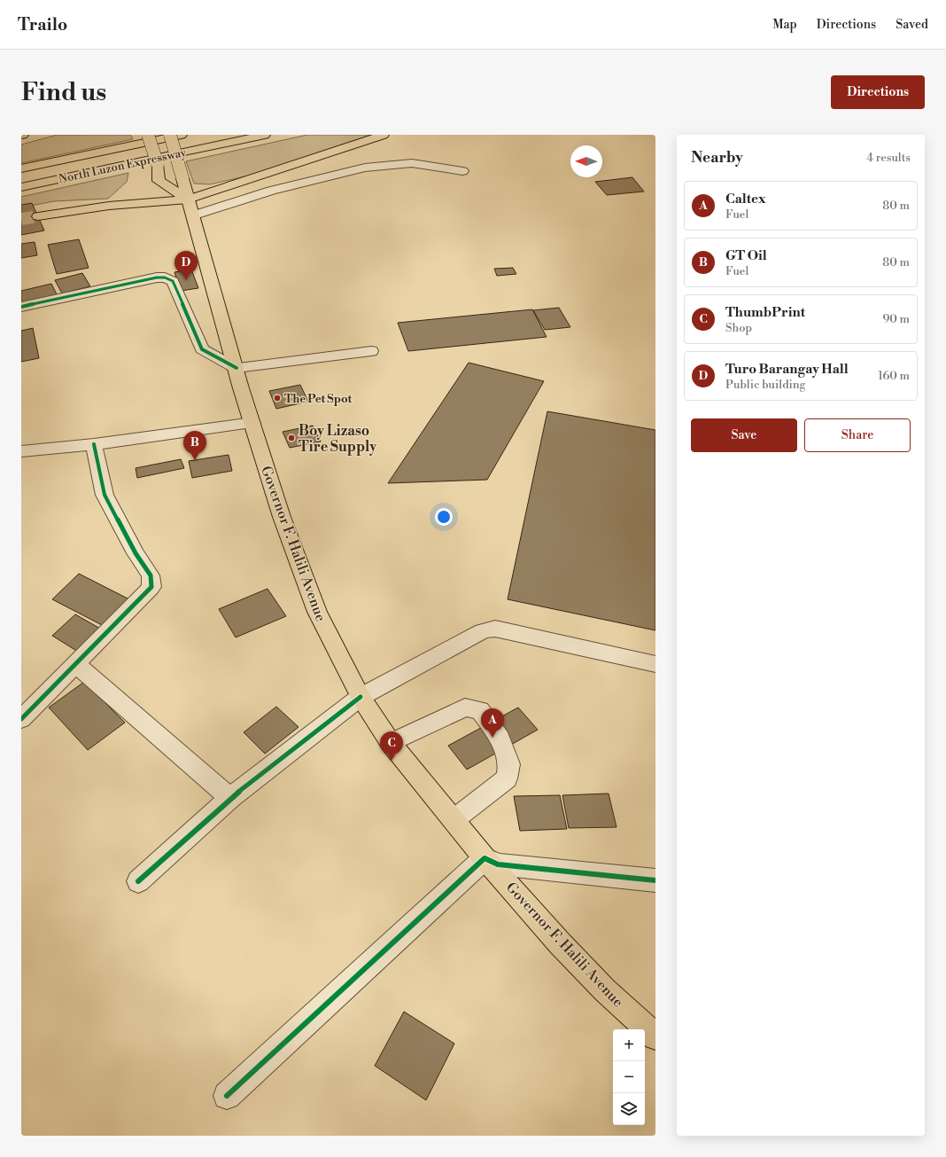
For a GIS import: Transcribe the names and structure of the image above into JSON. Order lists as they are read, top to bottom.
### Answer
{
  "streets": {
    "main road": ["North Luzon Expressway", "Governor F. Halili Avenue"]
  },
  "places": ["The Pet Spot", "Boy Lizaso Tire Supply"],
  "north": "left",
  "page": {
    "header": "Trailo",
    "nav": ["Map", "Directions", "Saved"],
    "buttons": [
      "Directions",
      ["Save", "Share"]
    ],
    "title": "Find us",
    "heading": ["Nearby", "4 results"],
    "list": [
      {
        "mark": "A",
        "name": "Caltex",
        "note": "Fuel",
        "value": "80 m"
      },
      {
        "mark": "B",
        "name": "GT Oil",
        "note": "Fuel",
        "value": "80 m"
      },
      {
        "mark": "C",
        "name": "ThumbPrint",
        "note": "Shop",
        "value": "90 m"
      },
      {
        "mark": "D",
        "name": "Turo Barangay Hall",
        "note": "Public building",
        "value": "160 m"
      }
    ],
    "pins": [
      "D",
      "B",
      "A",
      "C"
    ],
    "map_buttons": ["+", "−"]
  }
}
